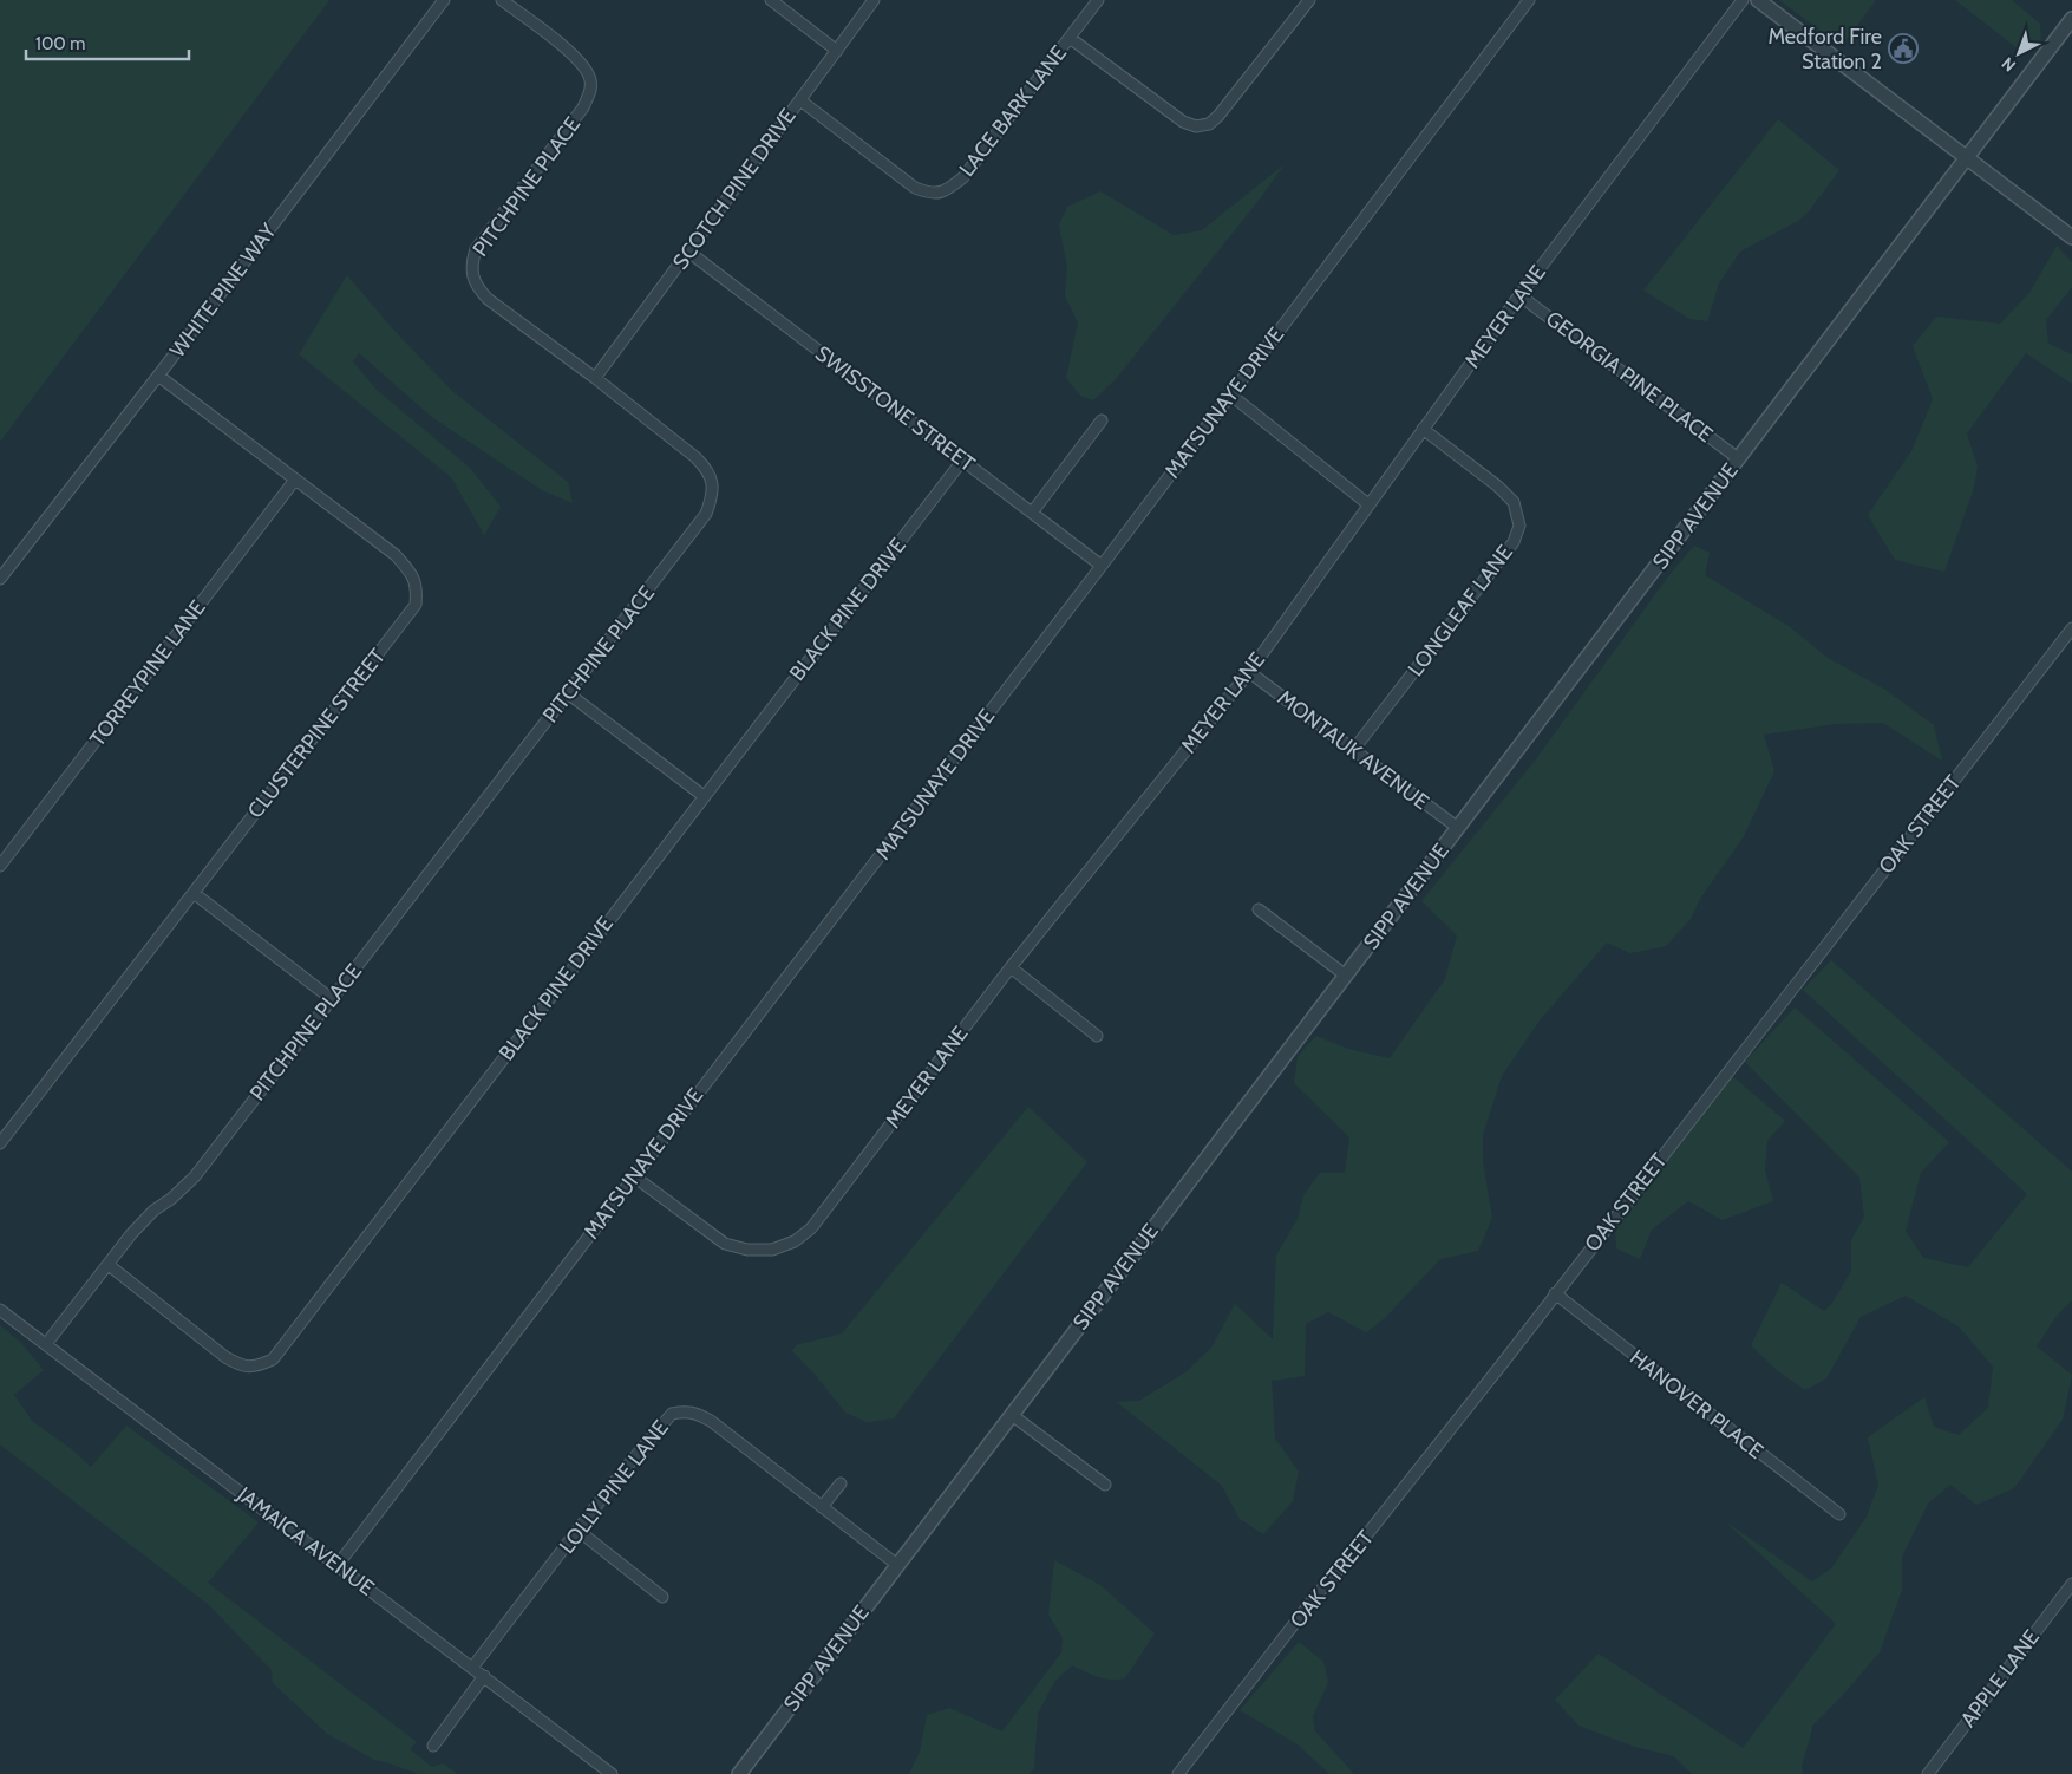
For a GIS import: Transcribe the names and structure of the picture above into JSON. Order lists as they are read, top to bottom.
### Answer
{
  "streets": {
    "street": [
      "LACE BARK LANE",
      "PITCHPINE PLACE",
      "SCOTCH PINE DRIVE",
      "WHITE PINE WAY",
      "MEYER LANE",
      "GEORGIA PINE PLACE",
      "MATSUNAYE DRIVE",
      "SWISSTONE STREET",
      "SIPP AVENUE",
      "BLACK PINE DRIVE",
      "LONGLEAF LANE",
      "TORREYPINE LANE",
      "CLUSTERPINE STREET",
      "MONTAUK AVENUE",
      "OAK STREET",
      "HANOVER PLACE",
      "LOLLY PINE LANE",
      "JAMAICA AVENUE",
      "APPLE LANE"
    ]
  },
  "crossings": [
    ["LACE BARK LANE", "SCOTCH PINE DRIVE"],
    ["PITCHPINE PLACE", "SCOTCH PINE DRIVE"],
    ["PITCHPINE PLACE", "BLACK PINE DRIVE"],
    ["PITCHPINE PLACE", "JAMAICA AVENUE"],
    ["SCOTCH PINE DRIVE", "SWISSTONE STREET"],
    ["WHITE PINE WAY", "CLUSTERPINE STREET"],
    ["MEYER LANE", "GEORGIA PINE PLACE"],
    ["MEYER LANE", "MATSUNAYE DRIVE"],
    ["MEYER LANE", "LONGLEAF LANE"],
    ["MEYER LANE", "MONTAUK AVENUE"],
    ["GEORGIA PINE PLACE", "SIPP AVENUE"],
    ["MATSUNAYE DRIVE", "SWISSTONE STREET"],
    ["MATSUNAYE DRIVE", "JAMAICA AVENUE"],
    ["SWISSTONE STREET", "BLACK PINE DRIVE"],
    ["SIPP AVENUE", "MONTAUK AVENUE"],
    ["SIPP AVENUE", "LOLLY PINE LANE"],
    ["LONGLEAF LANE", "MONTAUK AVENUE"],
    ["TORREYPINE LANE", "CLUSTERPINE STREET"],
    ["OAK STREET", "HANOVER PLACE"],
    ["LOLLY PINE LANE", "JAMAICA AVENUE"]
  ],
  "places": {
    "public building": ["Medford Fire Station 2"]
  },
  "scale_bar": "100 m",
  "north": "bottom left"
}
